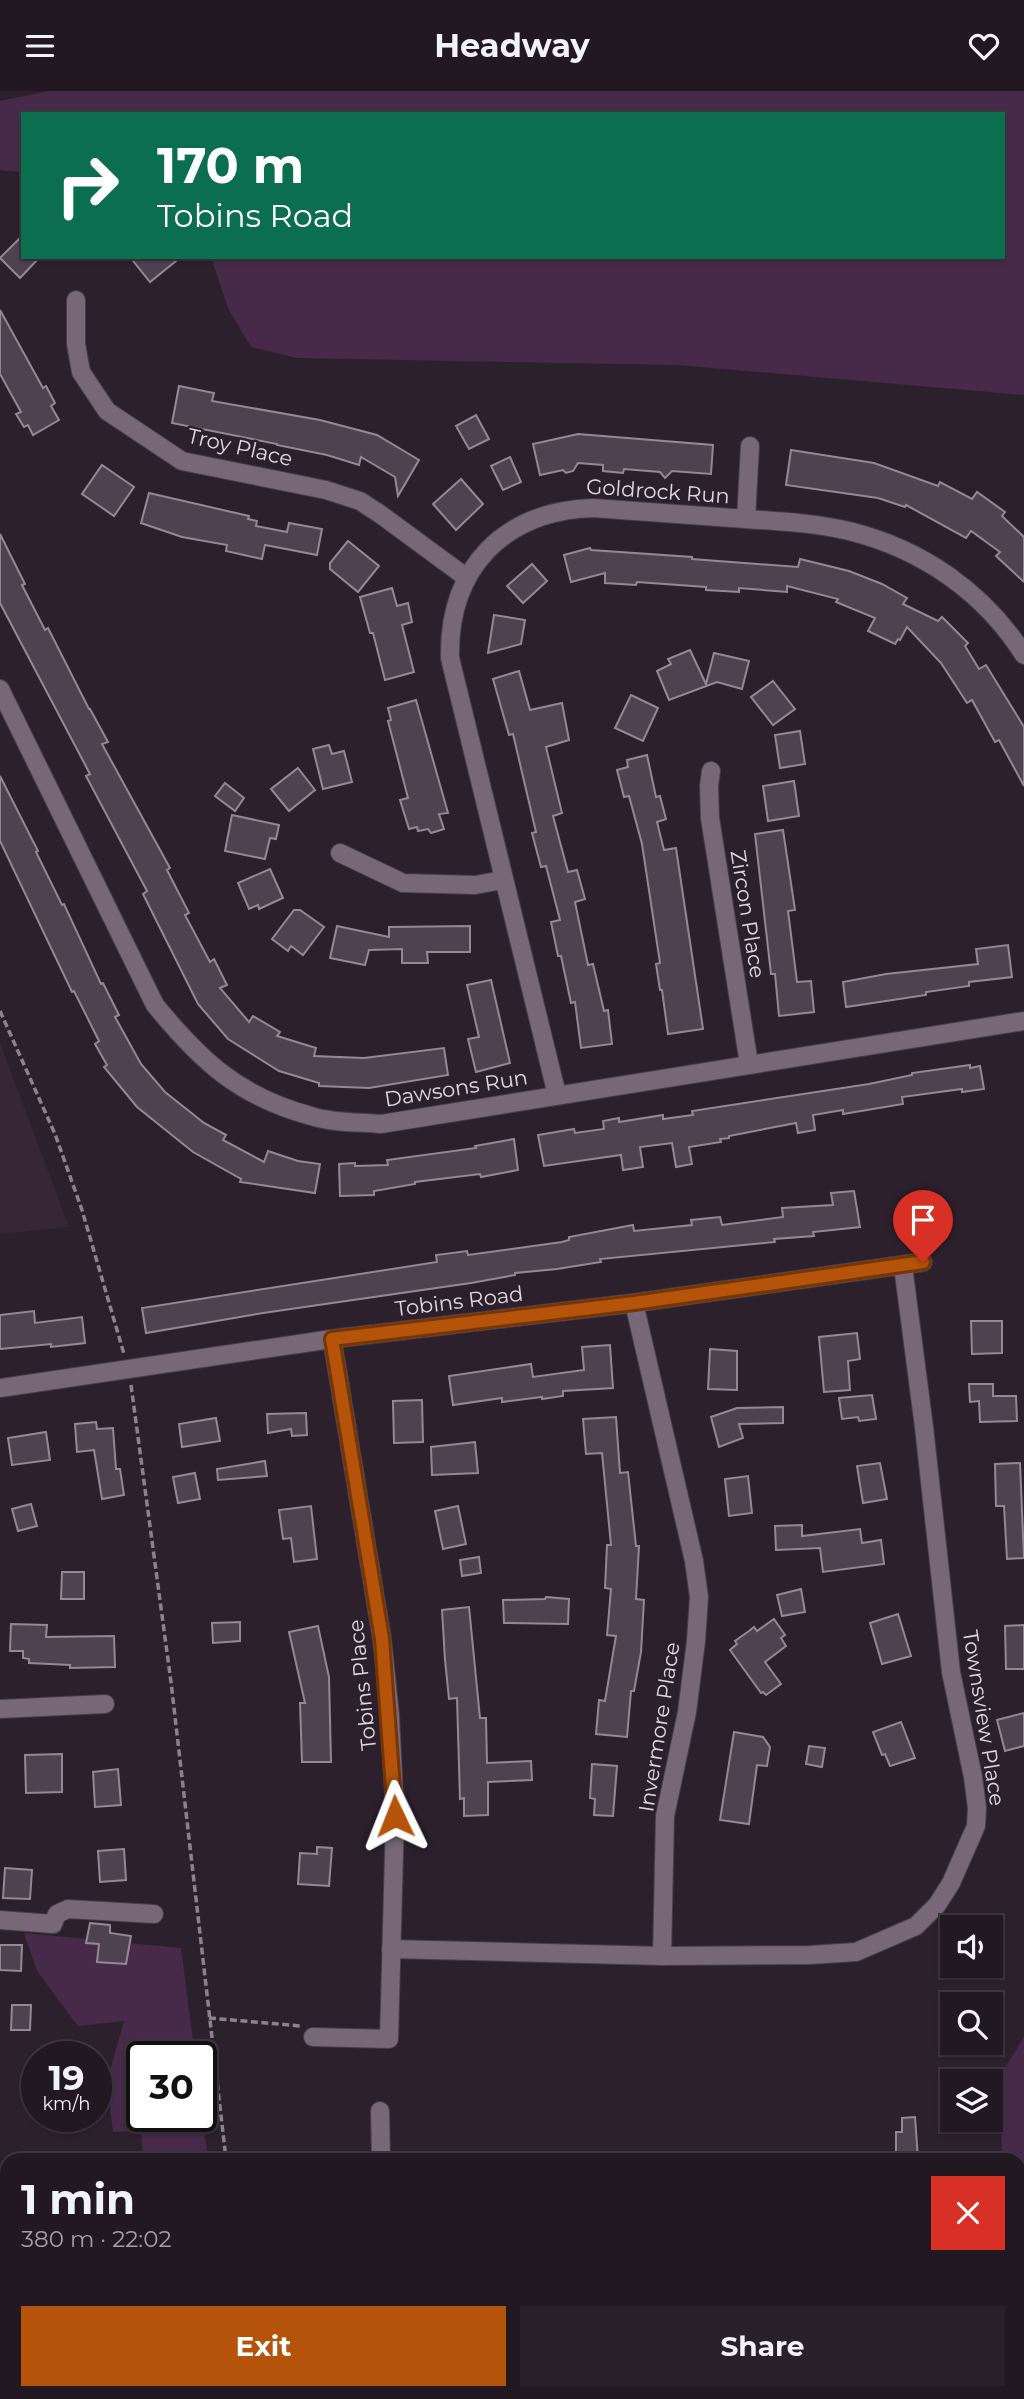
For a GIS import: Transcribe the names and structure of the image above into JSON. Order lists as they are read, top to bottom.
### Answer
{
  "streets": {
    "street": [
      "Troy Place",
      "Goldrock Run",
      "Zircon Place",
      "Dawsons Run",
      "Tobins Road",
      "Tobins Place",
      "Townsview Place",
      "Invermore Place"
    ]
  },
  "crossings": [
    ["Troy Place", "Goldrock Run"],
    ["Goldrock Run", "Dawsons Run"],
    ["Zircon Place", "Dawsons Run"],
    ["Tobins Road", "Tobins Place"],
    ["Tobins Road", "Townsview Place"],
    ["Tobins Road", "Invermore Place"],
    ["Tobins Place", "Townsview Place"],
    ["Townsview Place", "Invermore Place"]
  ],
  "page": {
    "header": "Headway",
    "turn": ["170 m", "Tobins Road"],
    "speed": "19 km/h",
    "limit": "30",
    "heading": ["1 min", "380 m · 22:02"],
    "buttons": ["Exit", "Share"]
  }
}
